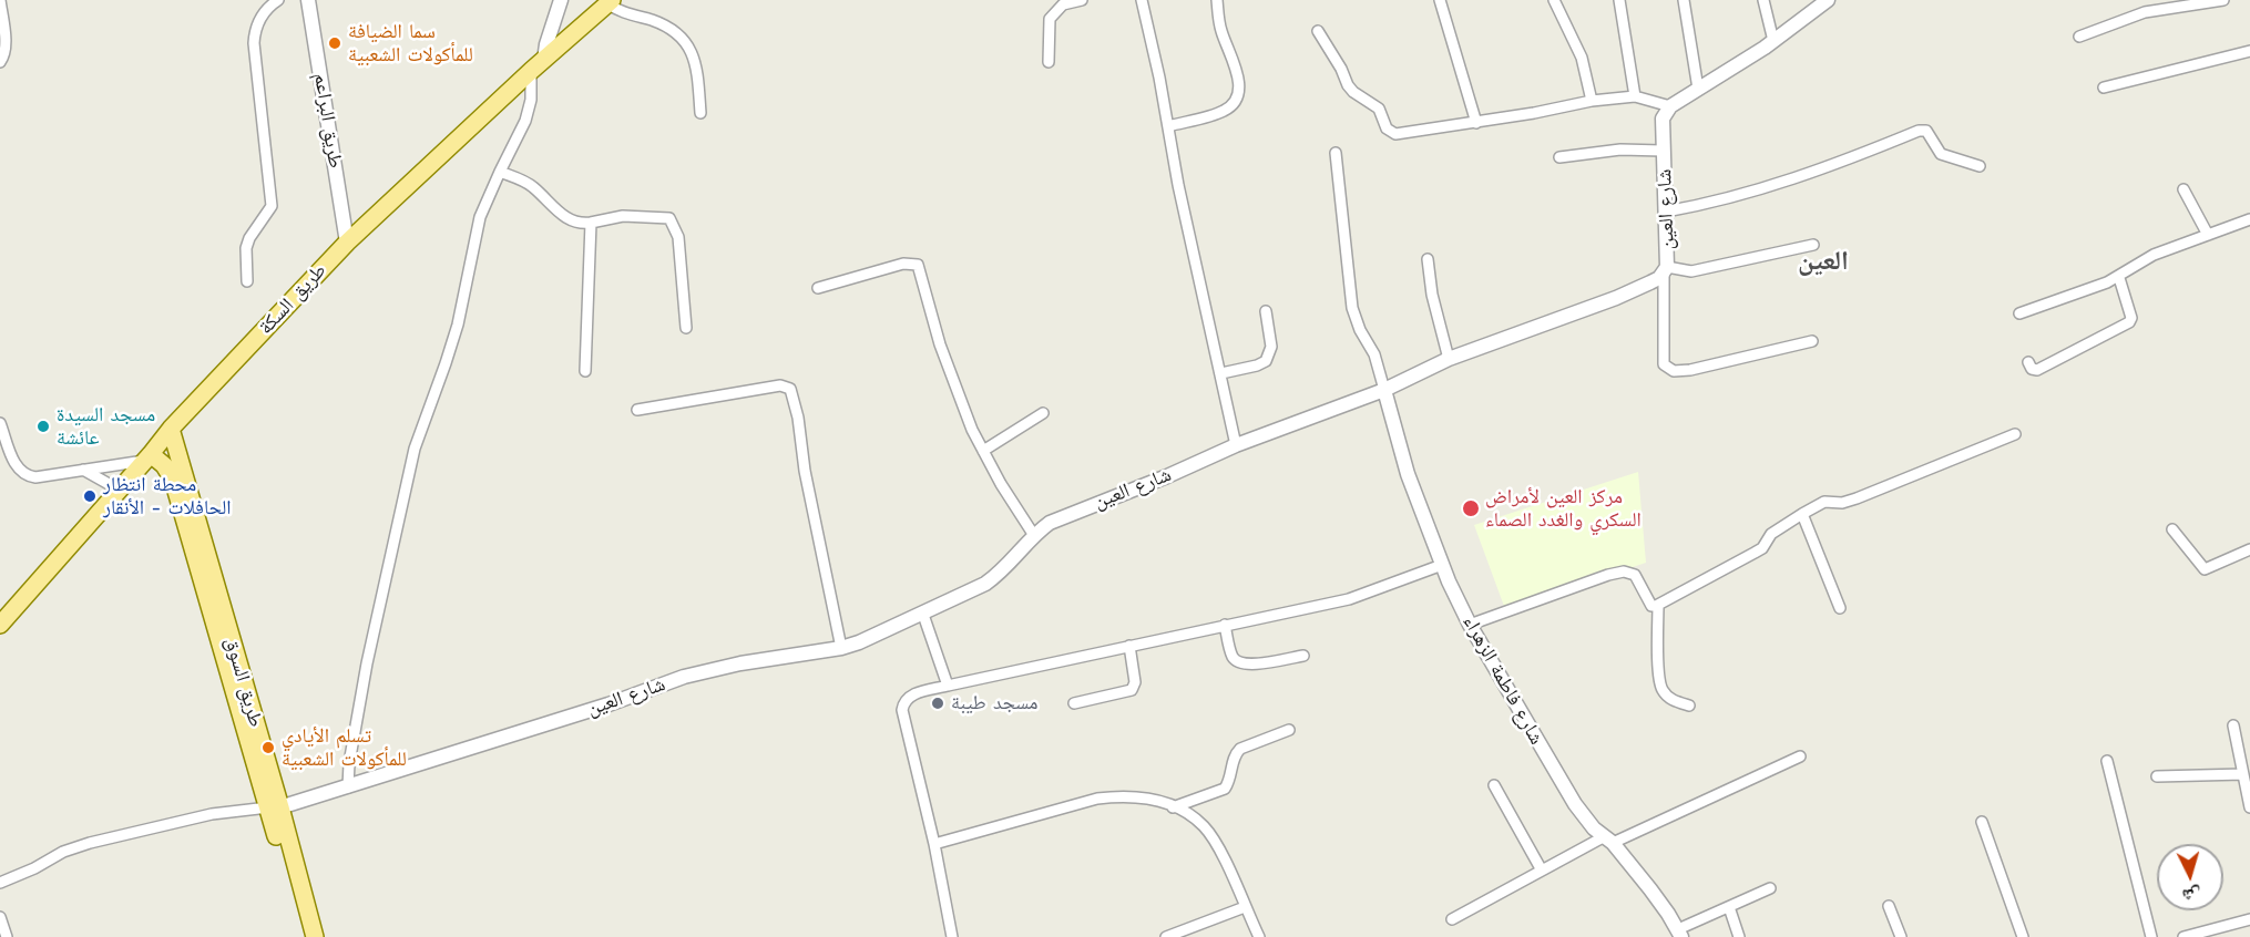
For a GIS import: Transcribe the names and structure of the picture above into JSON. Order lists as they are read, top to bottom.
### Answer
{
  "streets": {
    "main road": ["طريق السكة", "طريق السوق"],
    "street": ["طريق البراعم", "شارع العين", "شارع فاطمة الزهراء"]
  },
  "crossings": [
    ["طريق البراعم", "طريق السكة"],
    ["شارع العين", "شارع فاطمة الزهراء"],
    ["شارع العين", "طريق السوق"],
    ["طريق السكة", "طريق السوق"]
  ],
  "districts": ["العين"],
  "places": [
    "سما الضيافة للمأكولات الشعبية",
    "مسجد السيدة عائشة",
    "محطة انتظار الحافلات - الأنقار",
    "مركز العين لأمراض السكري والغدد الصماء",
    "مسجد طيبة",
    "تسلم الأيادي للمأكولات الشعبية"
  ],
  "north": "bottom"
}
